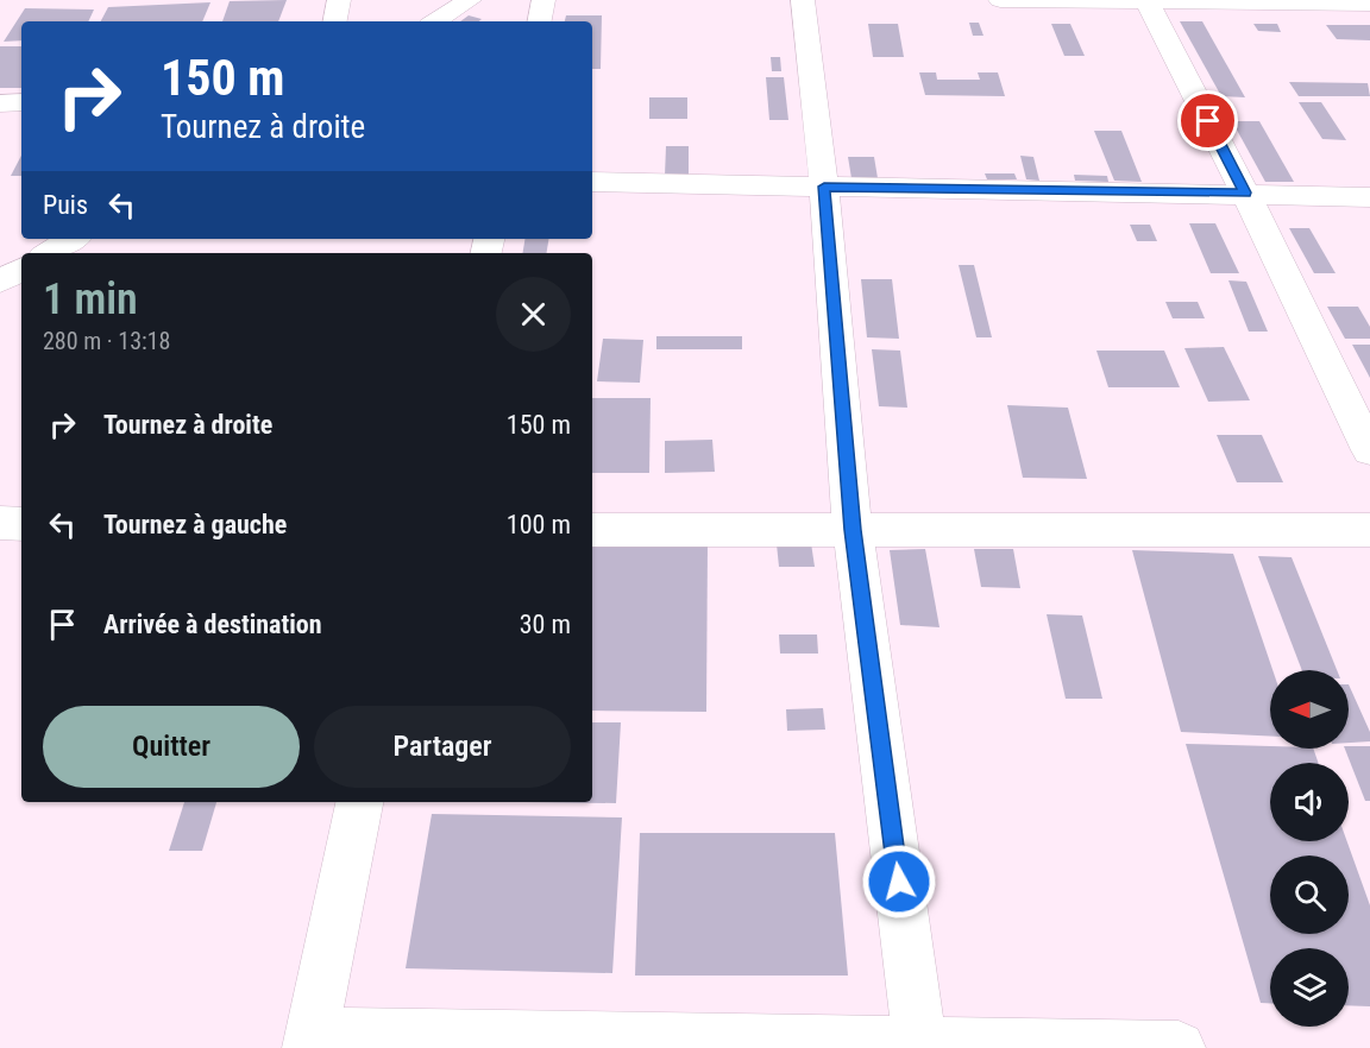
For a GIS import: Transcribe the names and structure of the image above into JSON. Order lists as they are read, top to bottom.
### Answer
{
  "north": "left",
  "page": {
    "turn": ["150 m", "Tournez à droite"],
    "then": "Puis",
    "heading": ["1 min", "280 m · 13:18"],
    "list": [
      {
        "name": "Tournez à droite",
        "value": "150 m"
      },
      {
        "name": "Tournez à gauche",
        "value": "100 m"
      },
      {
        "name": "Arrivée à destination",
        "value": "30 m"
      }
    ],
    "buttons": ["Quitter", "Partager"]
  }
}
